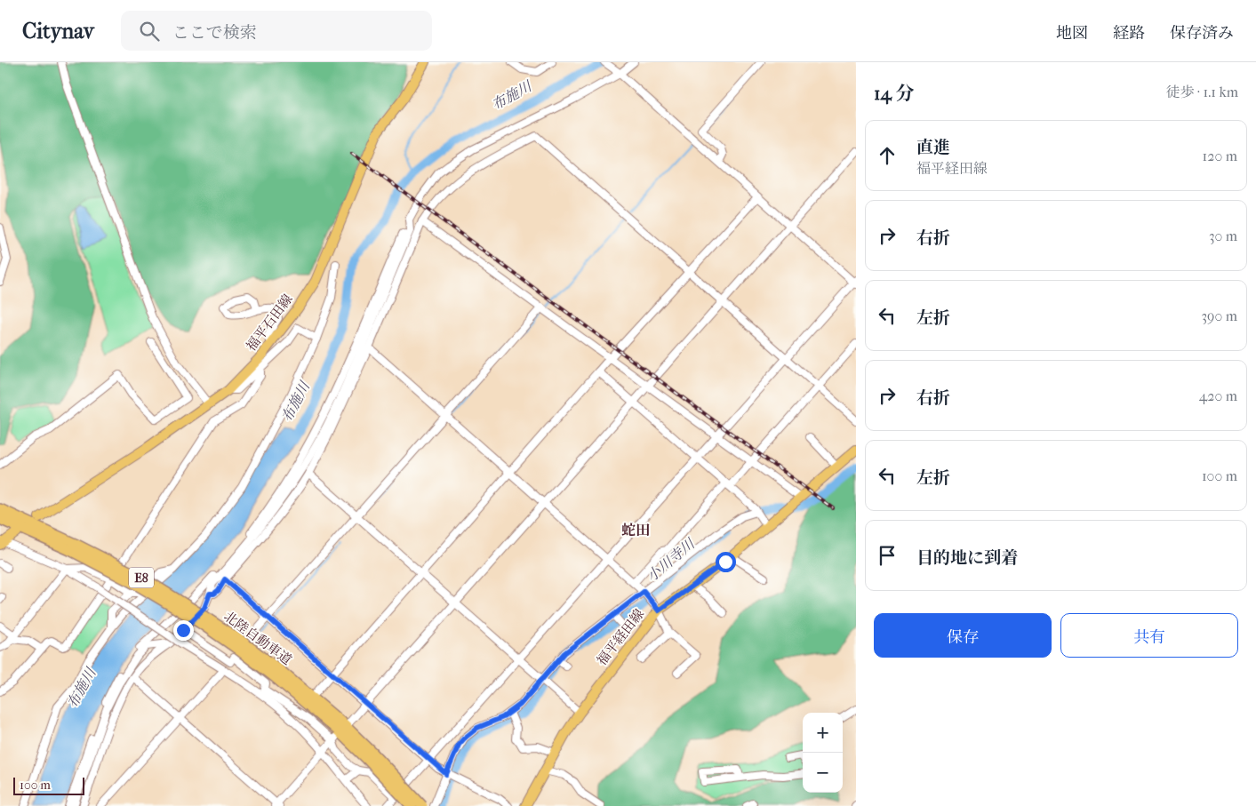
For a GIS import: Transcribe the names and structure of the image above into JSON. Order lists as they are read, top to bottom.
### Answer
{
  "streets": {
    "highway": ["E8", "北陸自動車道"],
    "main road": ["福平石田線", "福平経田線"]
  },
  "districts": ["蛇田"],
  "water": ["布施川", "小川寺川"],
  "scale_bar": "100 m",
  "page": {
    "header": "Citynav",
    "search": "ここで検索",
    "nav": ["地図", "経路", "保存済み"],
    "heading": ["14 分", "徒歩 · 1.1 km"],
    "list": [
      ["直進", "福平経田線", "120 m"],
      ["右折", "30 m"],
      ["左折", "390 m"],
      ["右折", "420 m"],
      ["左折", "100 m"],
      "目的地に到着"
    ],
    "buttons": ["保存", "共有"],
    "map_buttons": ["+", "−"],
    "scale": "100 m"
  }
}
